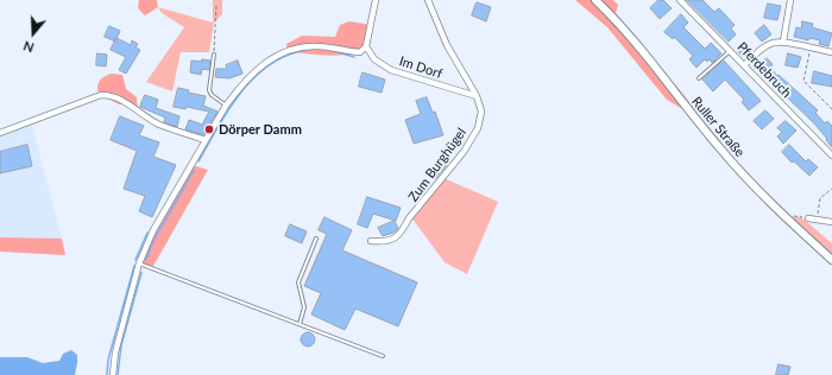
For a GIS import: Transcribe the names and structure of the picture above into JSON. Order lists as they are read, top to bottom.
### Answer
{
  "streets": {
    "main road": ["Ruller Straße"],
    "street": ["Im Dorf", "Pferdebruch", "Zum Burghügel"]
  },
  "crossings": [
    ["Im Dorf", "Zum Burghügel"]
  ],
  "places": ["Dörper Damm"],
  "north": "bottom"
}
